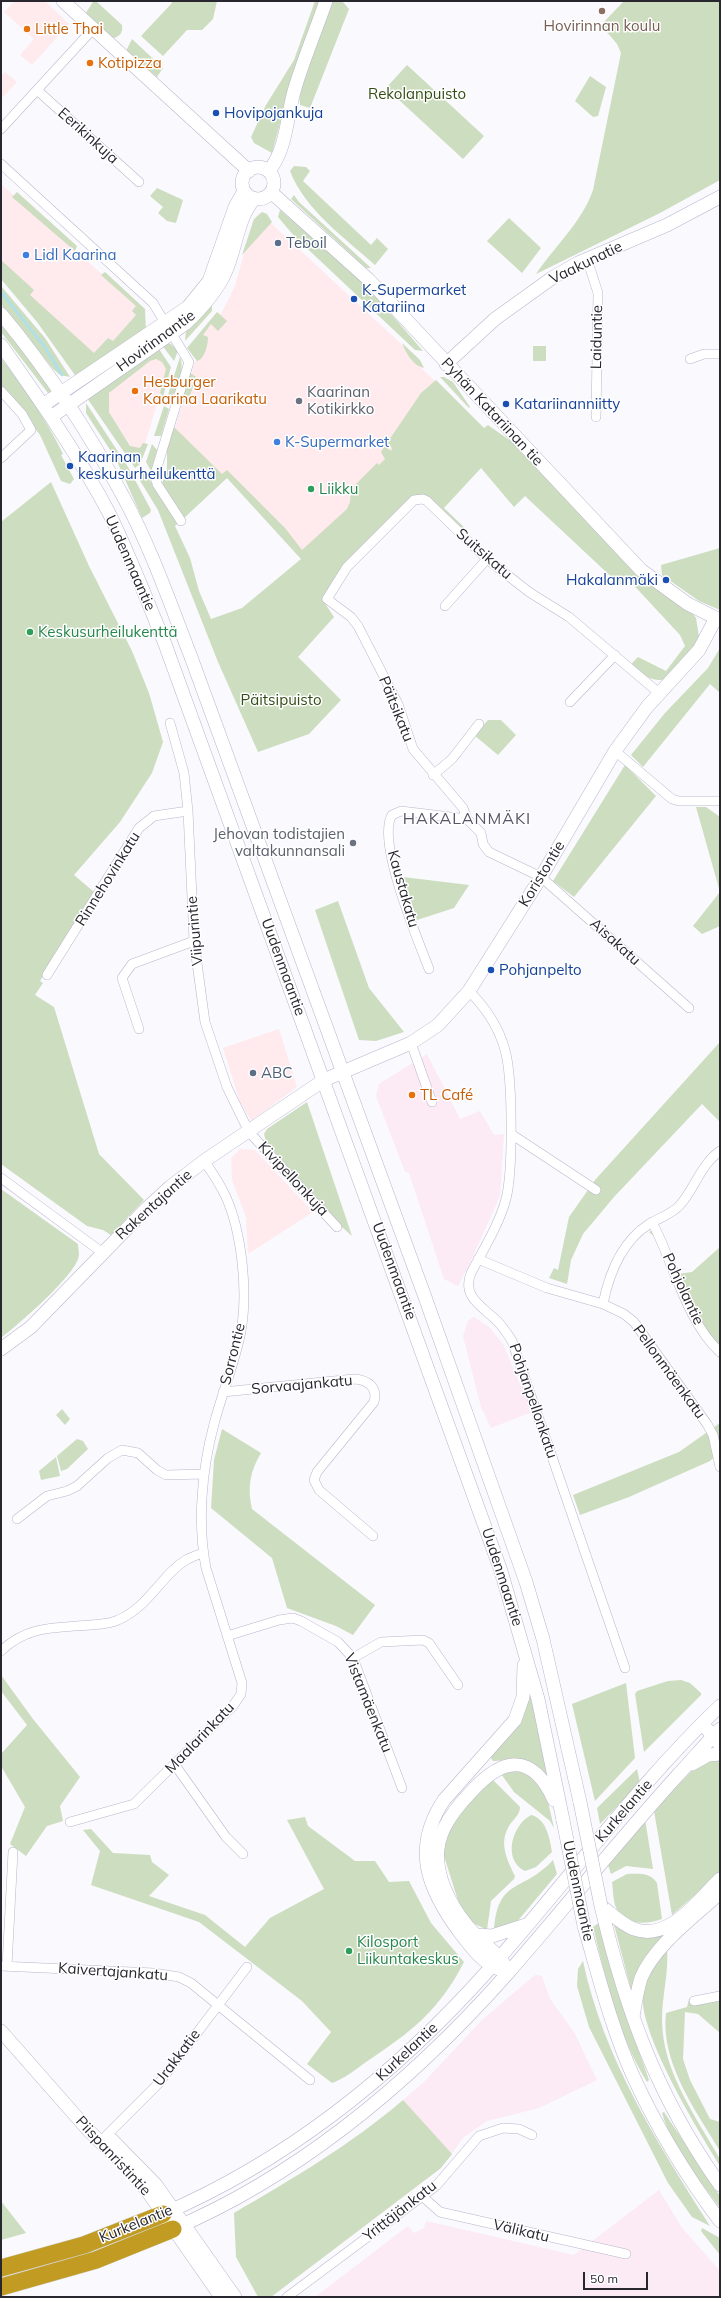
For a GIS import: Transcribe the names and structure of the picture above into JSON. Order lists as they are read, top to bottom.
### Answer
{
  "streets": {
    "highway": ["Kurkelantie"],
    "main road": [
      "Vaakunatie",
      "Hovirinnantie",
      "Pyhän Katariinan tie",
      "Uudenmaantie",
      "Koristontie",
      "Rakentajantie",
      "Piispanristintie"
    ],
    "street": [
      "Eerikinkuja",
      "Laiduntie",
      "Suitsikatu",
      "Päitsikatu",
      "Rinnehovinkatu",
      "Kaustakatu",
      "Viipurintie",
      "Aisakatu",
      "Kivipellonkuja",
      "Pohjolantie",
      "Sorrontie",
      "Pellonmäenkatu",
      "Sorvaajankatu",
      "Pohjanpellonkatu",
      "Vistamäenkatu",
      "Maalarinkatu",
      "Kaivertajankatu",
      "Urakkatie",
      "Yrittäjänkatu",
      "Välikatu"
    ]
  },
  "crossings": [
    ["Vaakunatie", "Laiduntie"],
    ["Vaakunatie", "Pyhän Katariinan tie"],
    ["Hovirinnantie", "Pyhän Katariinan tie"],
    ["Hovirinnantie", "Uudenmaantie"],
    ["Pyhän Katariinan tie", "Koristontie"],
    ["Suitsikatu", "Päitsikatu"],
    ["Suitsikatu", "Koristontie"],
    ["Uudenmaantie", "Koristontie"],
    ["Uudenmaantie", "Rakentajantie"],
    ["Päitsikatu", "Kaustakatu"],
    ["Koristontie", "Aisakatu"],
    ["Koristontie", "Rakentajantie"],
    ["Koristontie", "Pohjanpellonkatu"],
    ["Rinnehovinkatu", "Viipurintie"],
    ["Viipurintie", "Kivipellonkuja"],
    ["Viipurintie", "Rakentajantie"],
    ["Kivipellonkuja", "Rakentajantie"],
    ["Rakentajantie", "Sorrontie"],
    ["Sorrontie", "Sorvaajankatu"],
    ["Sorrontie", "Maalarinkatu"],
    ["Pellonmäenkatu", "Pohjanpellonkatu"],
    ["Vistamäenkatu", "Maalarinkatu"],
    ["Kurkelantie", "Piispanristintie"],
    ["Kaivertajankatu", "Urakkatie"],
    ["Urakkatie", "Piispanristintie"],
    ["Yrittäjänkatu", "Välikatu"]
  ],
  "districts": ["HAKALANMÄKI"],
  "parks": ["Rekolanpuisto", "Päitsipuisto"],
  "places": [
    "Hovirinnan koulu",
    "Little Thai",
    "Kotipizza",
    "Hovipojankuja",
    "Teboil",
    "Lidl Kaarina",
    "K-Supermarket Katariina",
    "Hesburger Kaarina Laarikatu",
    "Kaarinan Kotikirkko",
    "Katariinanniitty",
    "K-Supermarket",
    "Kaarinan keskusurheilukenttä",
    "Liikku",
    "Hakalanmäki",
    "Keskusurheilukenttä",
    "Jehovan todistajien valtakunnansali",
    "Pohjanpelto",
    "ABC",
    "TL Café",
    "Kilosport Liikuntakeskus"
  ],
  "scale_bar": "50 m"
}
